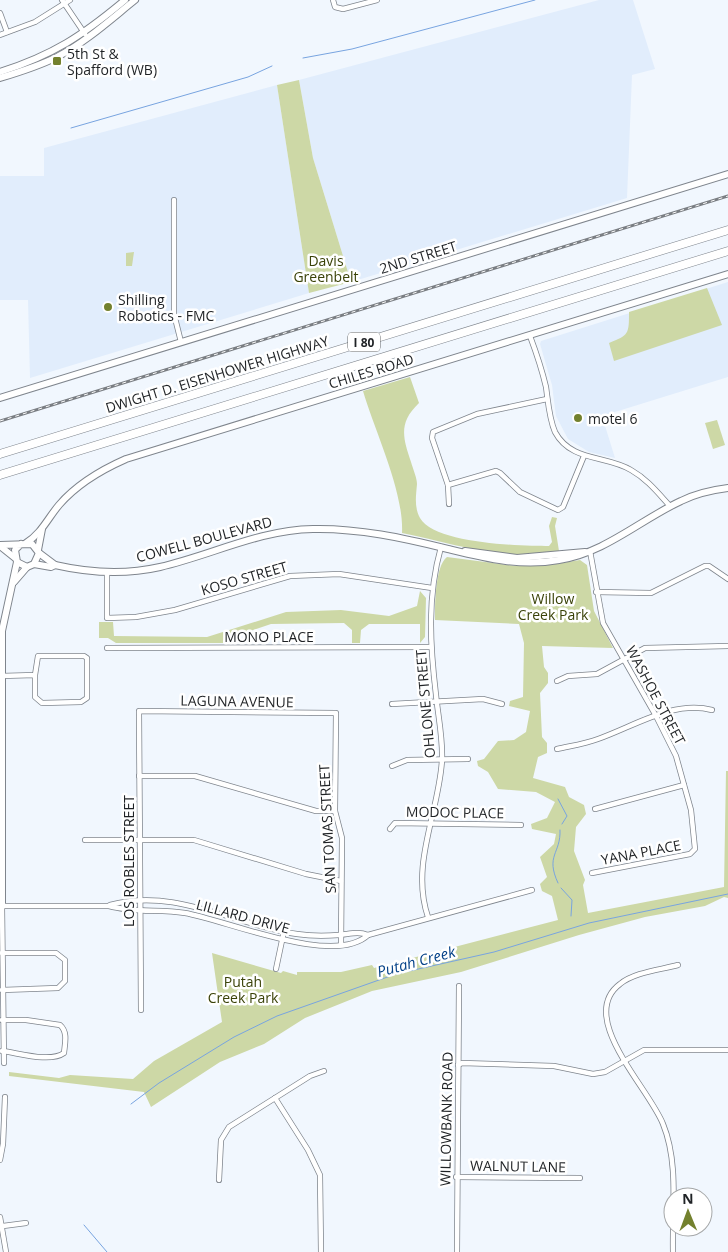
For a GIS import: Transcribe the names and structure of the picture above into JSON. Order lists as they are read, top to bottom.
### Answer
{
  "streets": {
    "highway": ["I 80", "DWIGHT D. EISENHOWER HIGHWAY"],
    "street": [
      "2ND STREET",
      "CHILES ROAD",
      "COWELL BOULEVARD",
      "KOSO STREET",
      "MONO PLACE",
      "WASHOE STREET",
      "LAGUNA AVENUE",
      "OHLONE STREET",
      "MODOC PLACE",
      "SAN TOMAS STREET",
      "YANA PLACE",
      "LOS ROBLES STREET",
      "LILLARD DRIVE",
      "WILLOWBANK ROAD",
      "WALNUT LANE"
    ]
  },
  "crossings": [
    ["CHILES ROAD", "COWELL BOULEVARD"],
    ["COWELL BOULEVARD", "KOSO STREET"],
    ["COWELL BOULEVARD", "WASHOE STREET"],
    ["COWELL BOULEVARD", "OHLONE STREET"],
    ["KOSO STREET", "OHLONE STREET"],
    ["MONO PLACE", "OHLONE STREET"],
    ["WASHOE STREET", "YANA PLACE"],
    ["LAGUNA AVENUE", "SAN TOMAS STREET"],
    ["LAGUNA AVENUE", "LOS ROBLES STREET"],
    ["OHLONE STREET", "MODOC PLACE"],
    ["OHLONE STREET", "LILLARD DRIVE"],
    ["SAN TOMAS STREET", "LILLARD DRIVE"],
    ["LOS ROBLES STREET", "LILLARD DRIVE"],
    ["WILLOWBANK ROAD", "WALNUT LANE"]
  ],
  "water": ["Putah Creek"],
  "parks": ["Davis Greenbelt", "Willow Creek Park", "Putah Creek Park"],
  "places": {
    "transit": ["5th St & Spafford (WB)"],
    "other": ["Shilling Robotics - FMC", "motel 6"]
  },
  "north": "top"
}
